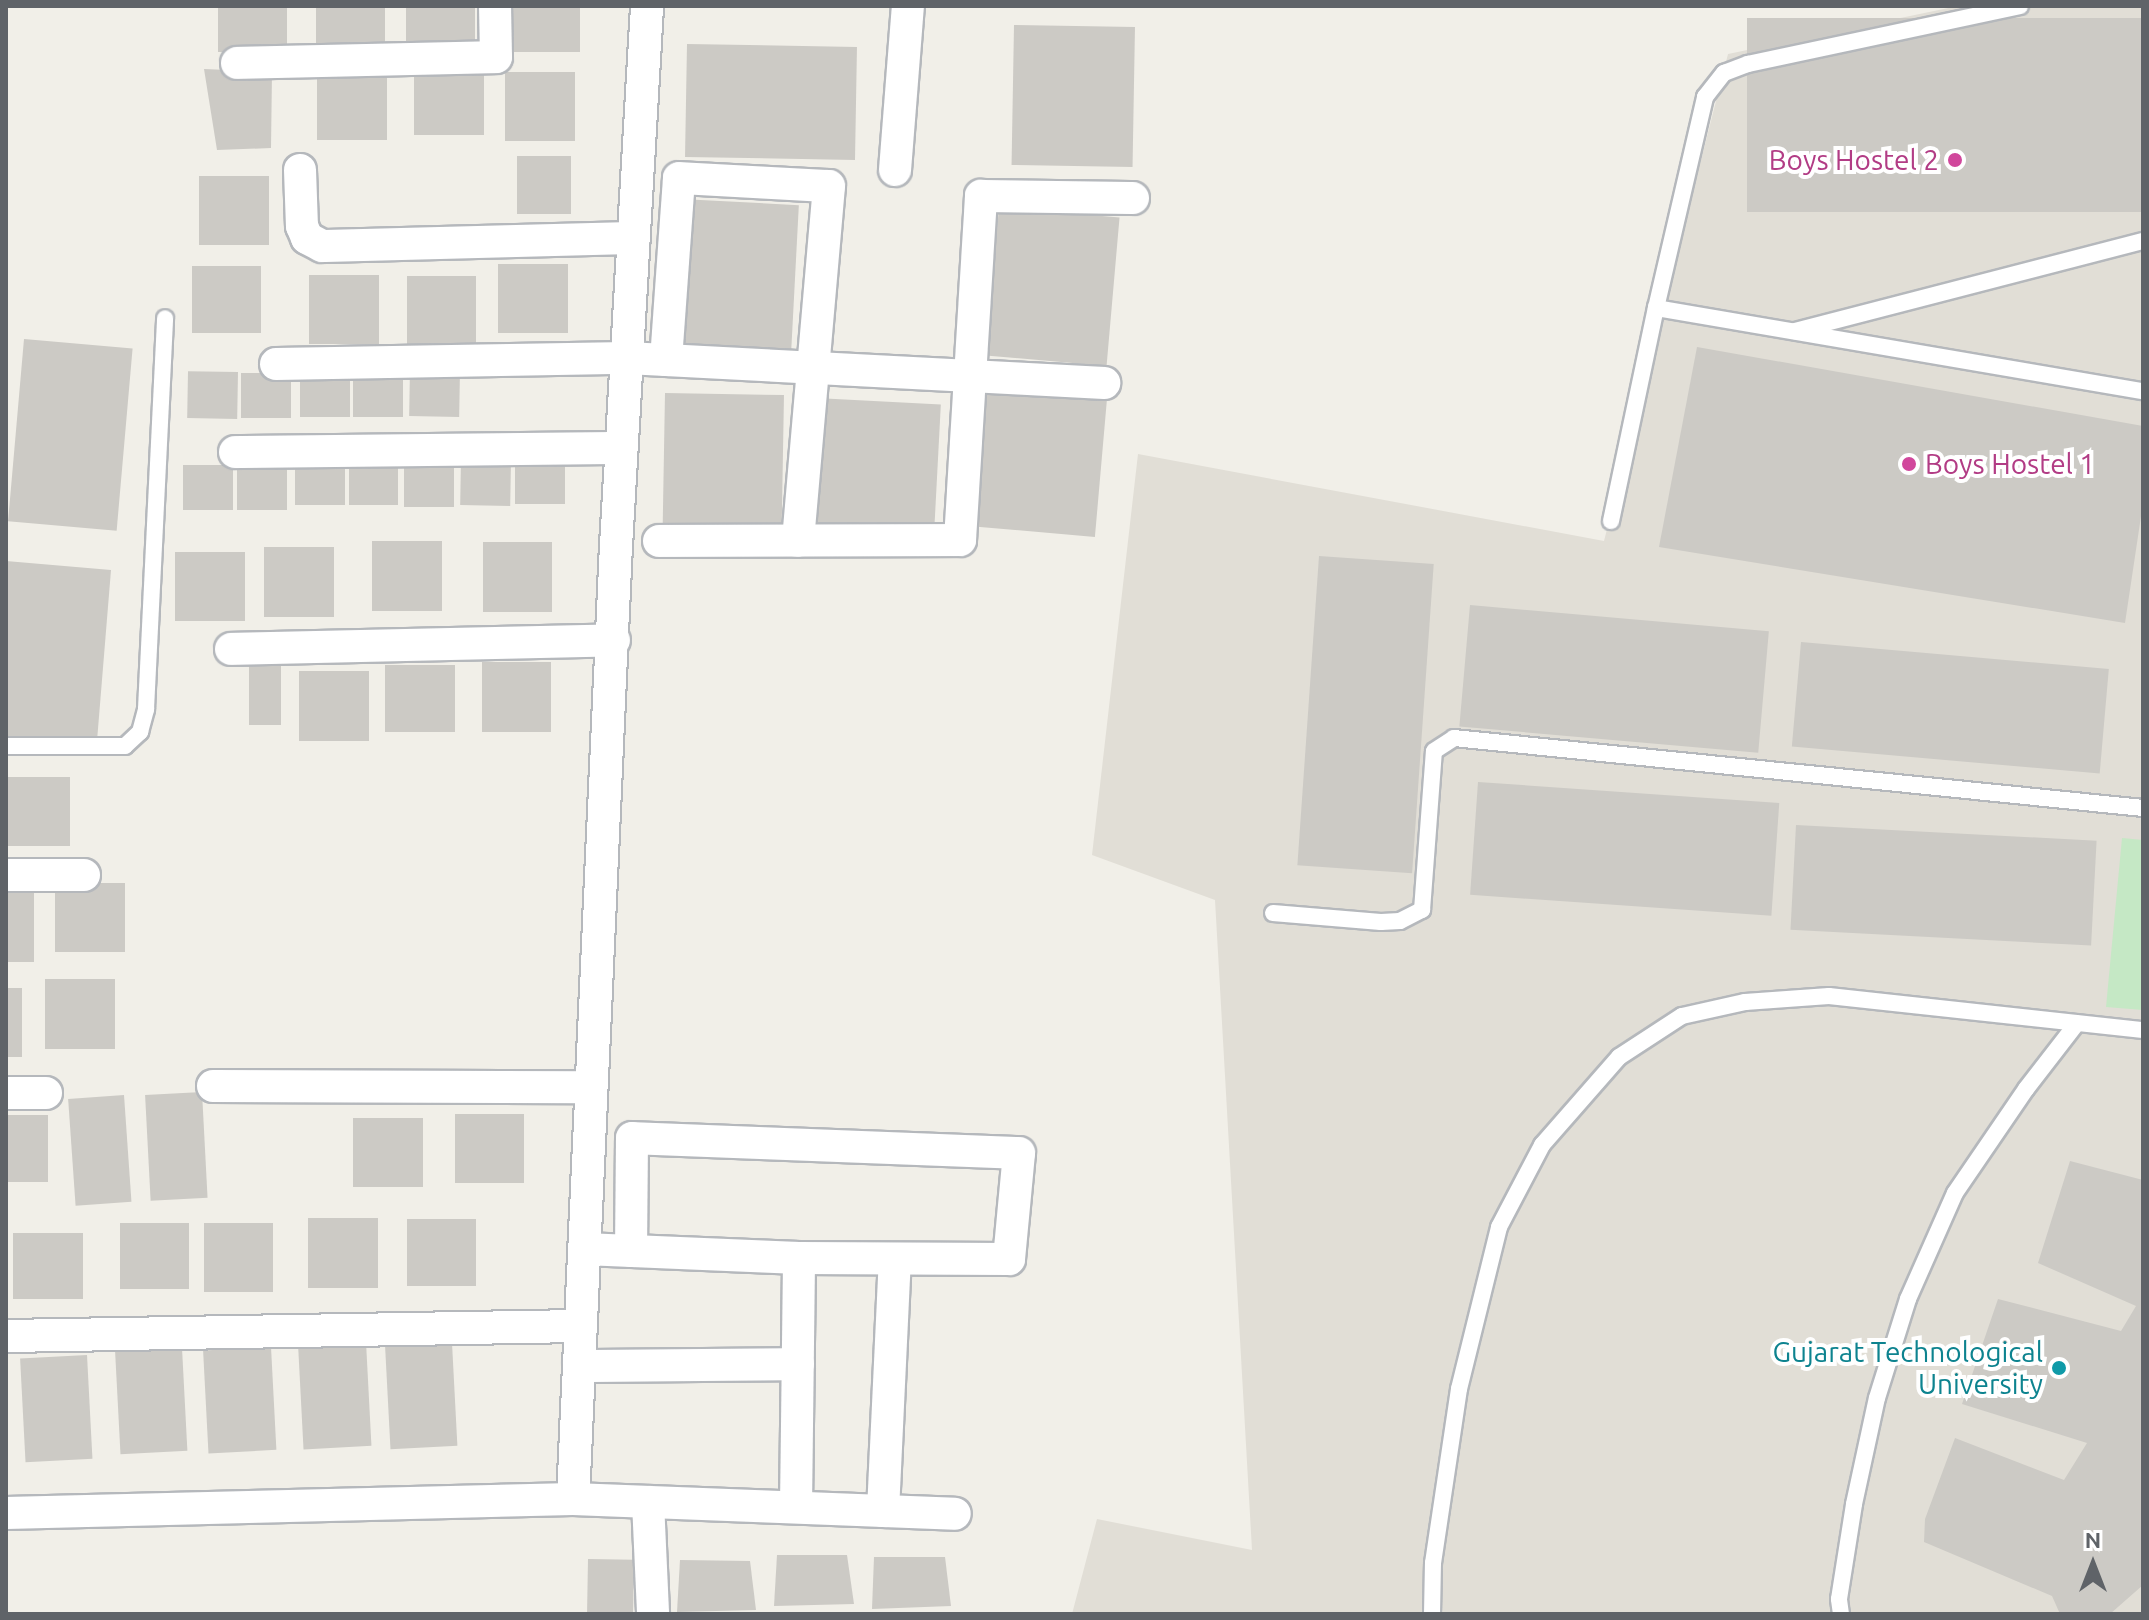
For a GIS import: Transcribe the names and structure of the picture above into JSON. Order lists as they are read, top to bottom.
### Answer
{
  "places": ["Boys Hostel 2", "Boys Hostel 1", "Gujarat Technological University"],
  "north": "top"
}
